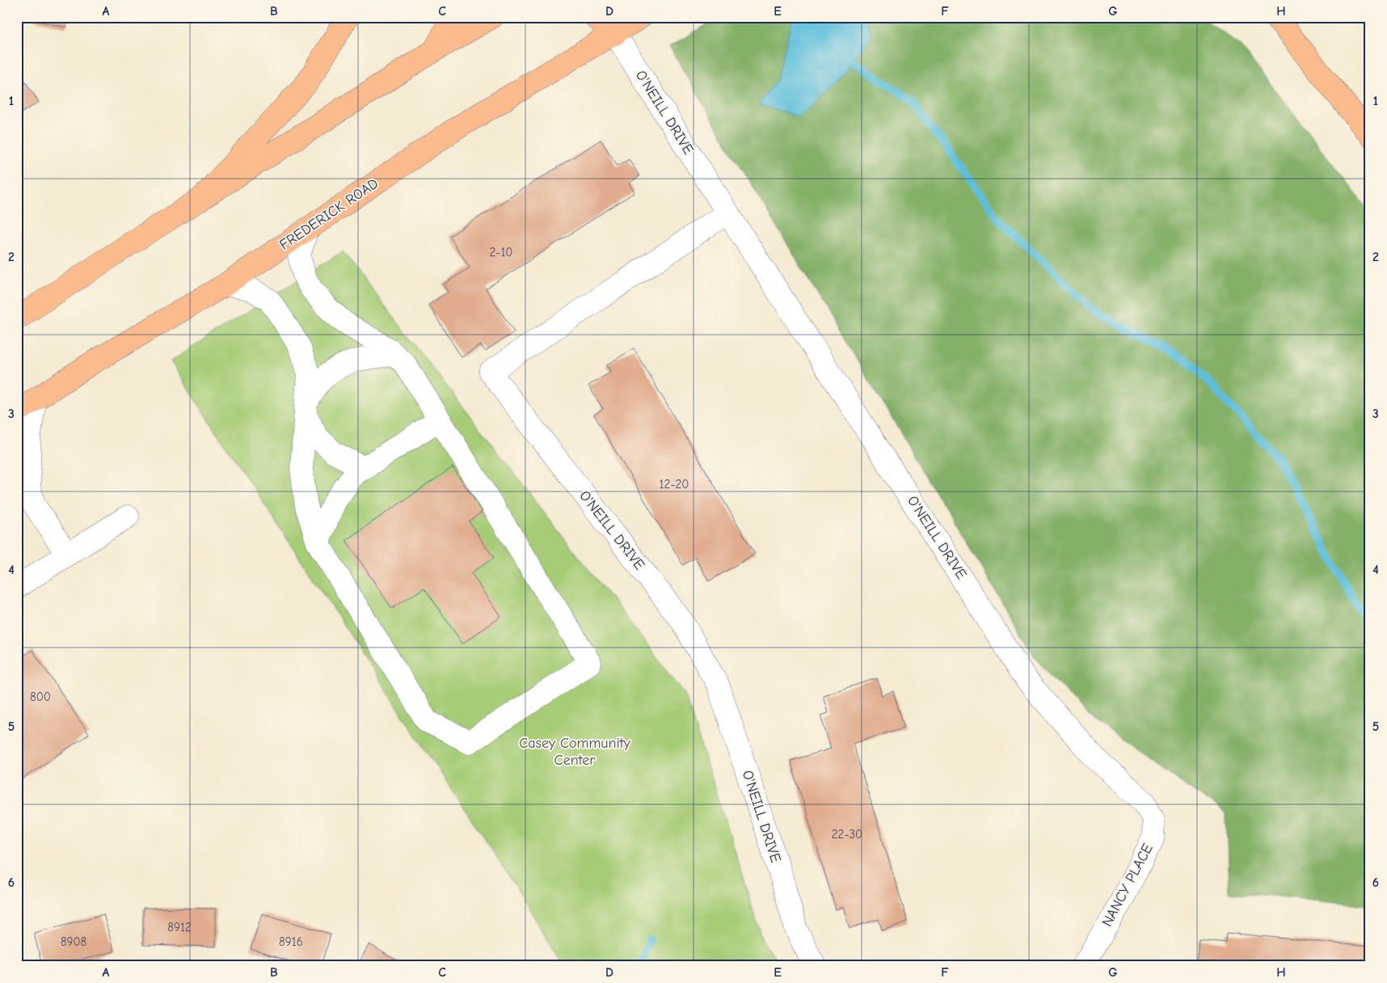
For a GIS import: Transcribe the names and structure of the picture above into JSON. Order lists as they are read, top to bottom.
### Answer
{
  "streets": {
    "main road": ["O'NEILL DRIVE", "FREDERICK ROAD"],
    "street": ["NANCY PLACE"]
  },
  "crossings": [
    ["O'NEILL DRIVE", "FREDERICK ROAD"],
    ["O'NEILL DRIVE", "NANCY PLACE"]
  ],
  "parks": ["Casey Community Center"],
  "house_numbers": [
    "2-10",
    "12-20",
    "800",
    "22-30",
    "8912",
    "8908",
    "8916"
  ],
  "grid": {
    "columns": [
      "A",
      "B",
      "C",
      "D",
      "E",
      "F",
      "G",
      "H"
    ],
    "rows": [
      "1",
      "2",
      "3",
      "4",
      "5",
      "6"
    ]
  }
}
